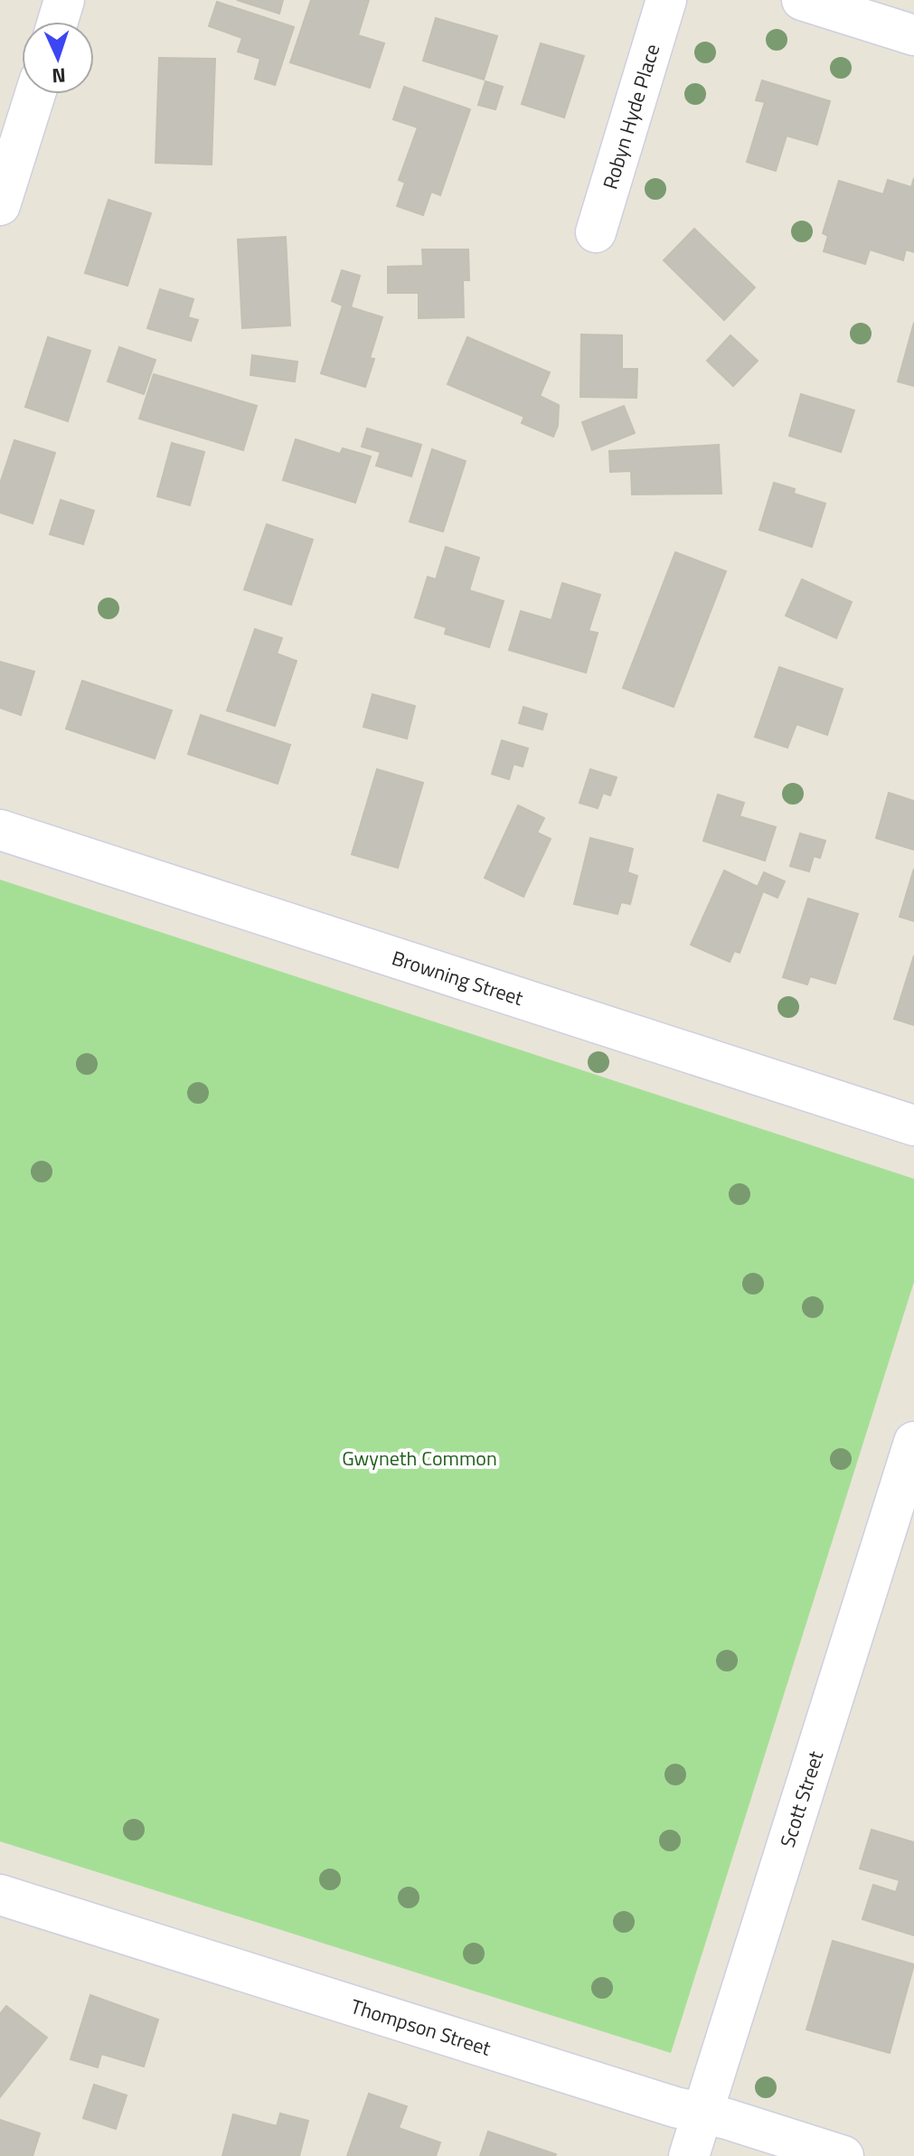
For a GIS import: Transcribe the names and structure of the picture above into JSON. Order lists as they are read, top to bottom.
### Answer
{
  "streets": {
    "street": [
      "Robyn Hyde Place",
      "Browning Street",
      "Scott Street",
      "Thompson Street"
    ]
  },
  "crossings": [
    ["Scott Street", "Thompson Street"]
  ],
  "parks": ["Gwyneth Common"],
  "north": "bottom"
}
